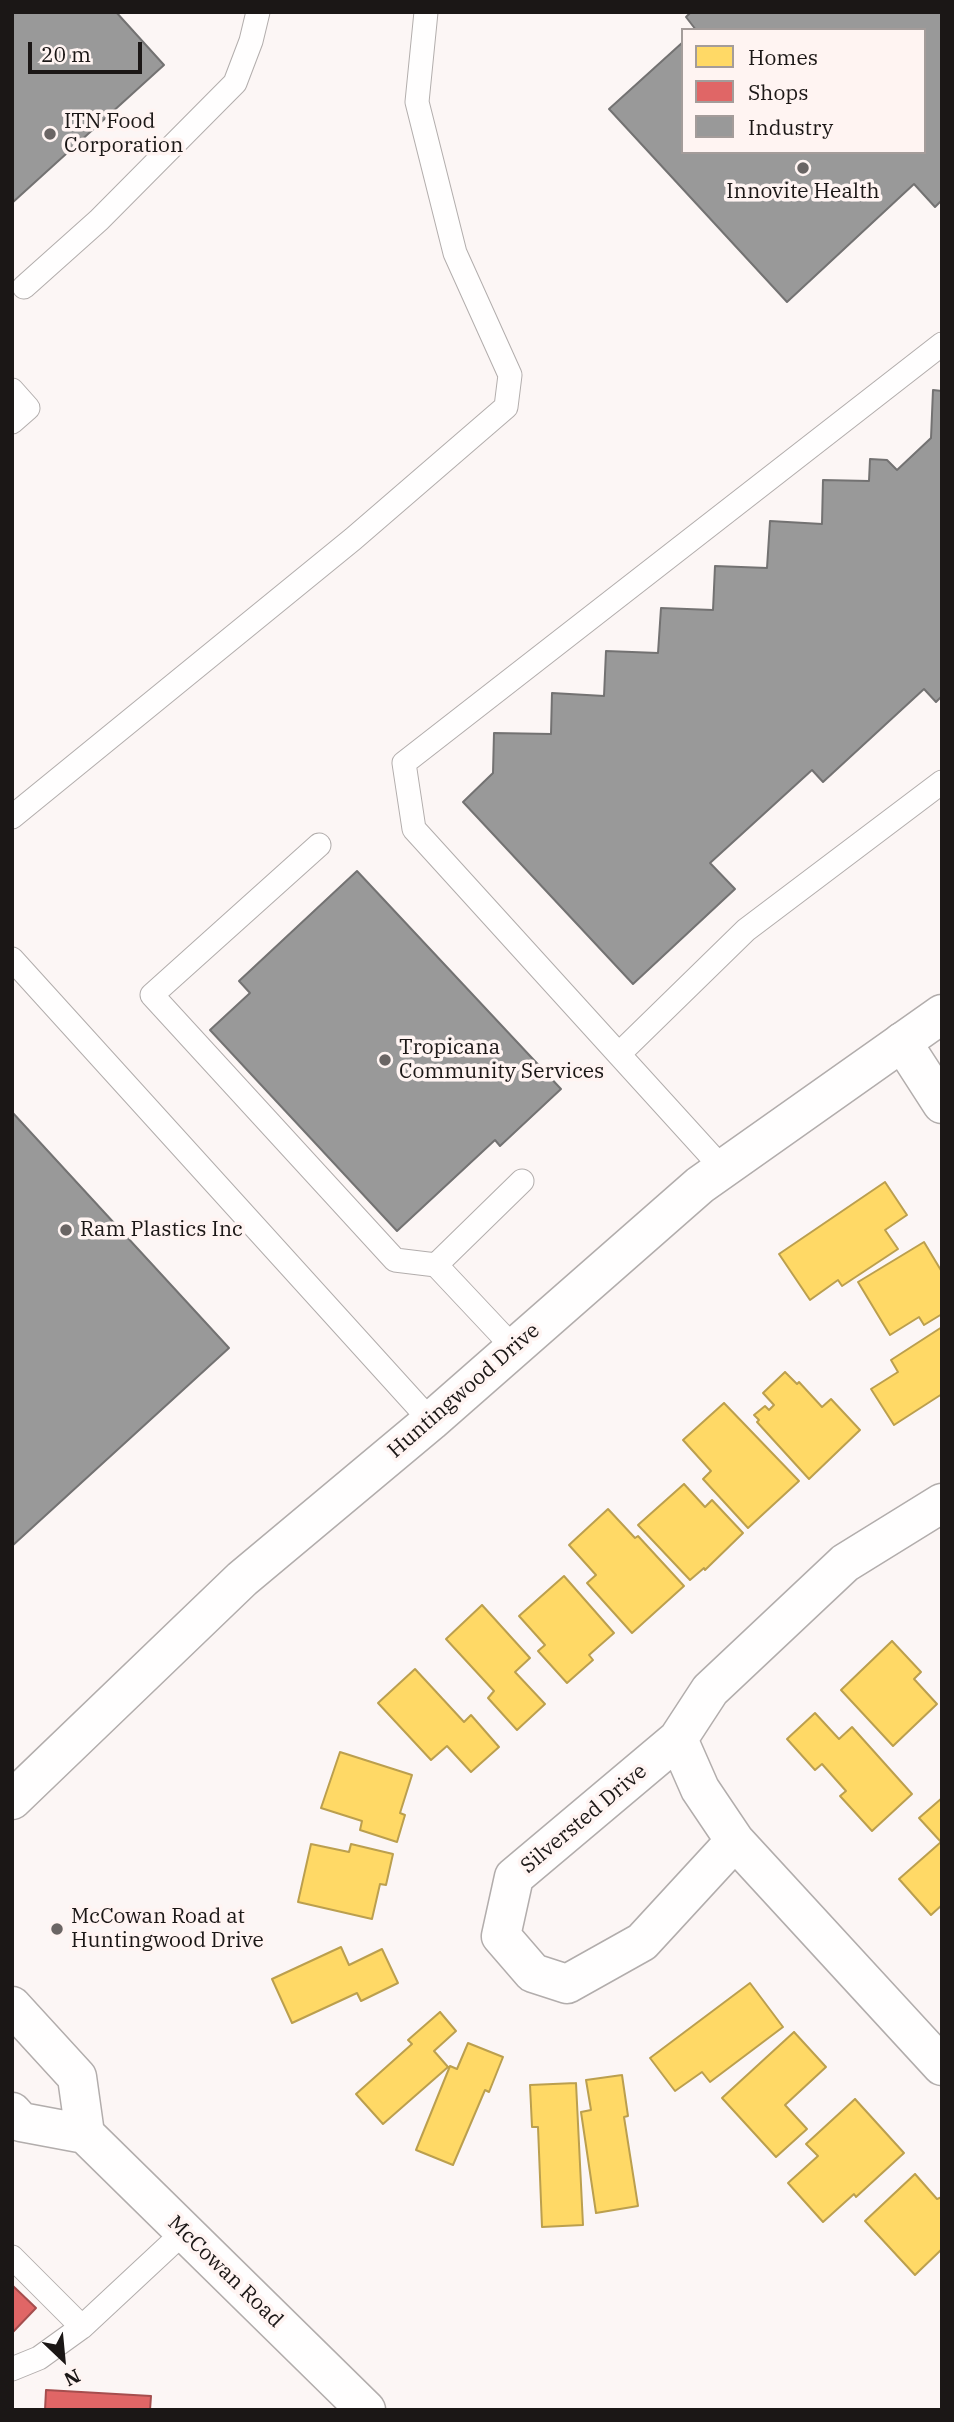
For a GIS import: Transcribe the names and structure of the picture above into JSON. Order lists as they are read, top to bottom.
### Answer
{
  "streets": {
    "street": ["Huntingwood Drive", "Silversted Drive", "McCowan Road"]
  },
  "places": [
    "ITN Food Corporation",
    "Innovite Health",
    "Tropicana Community Services",
    "Ram Plastics Inc",
    "McCowan Road at Huntingwood Drive"
  ],
  "legend": ["Homes", "Shops", "Industry"],
  "scale_bar": "20 m",
  "north": "bottom right"
}
